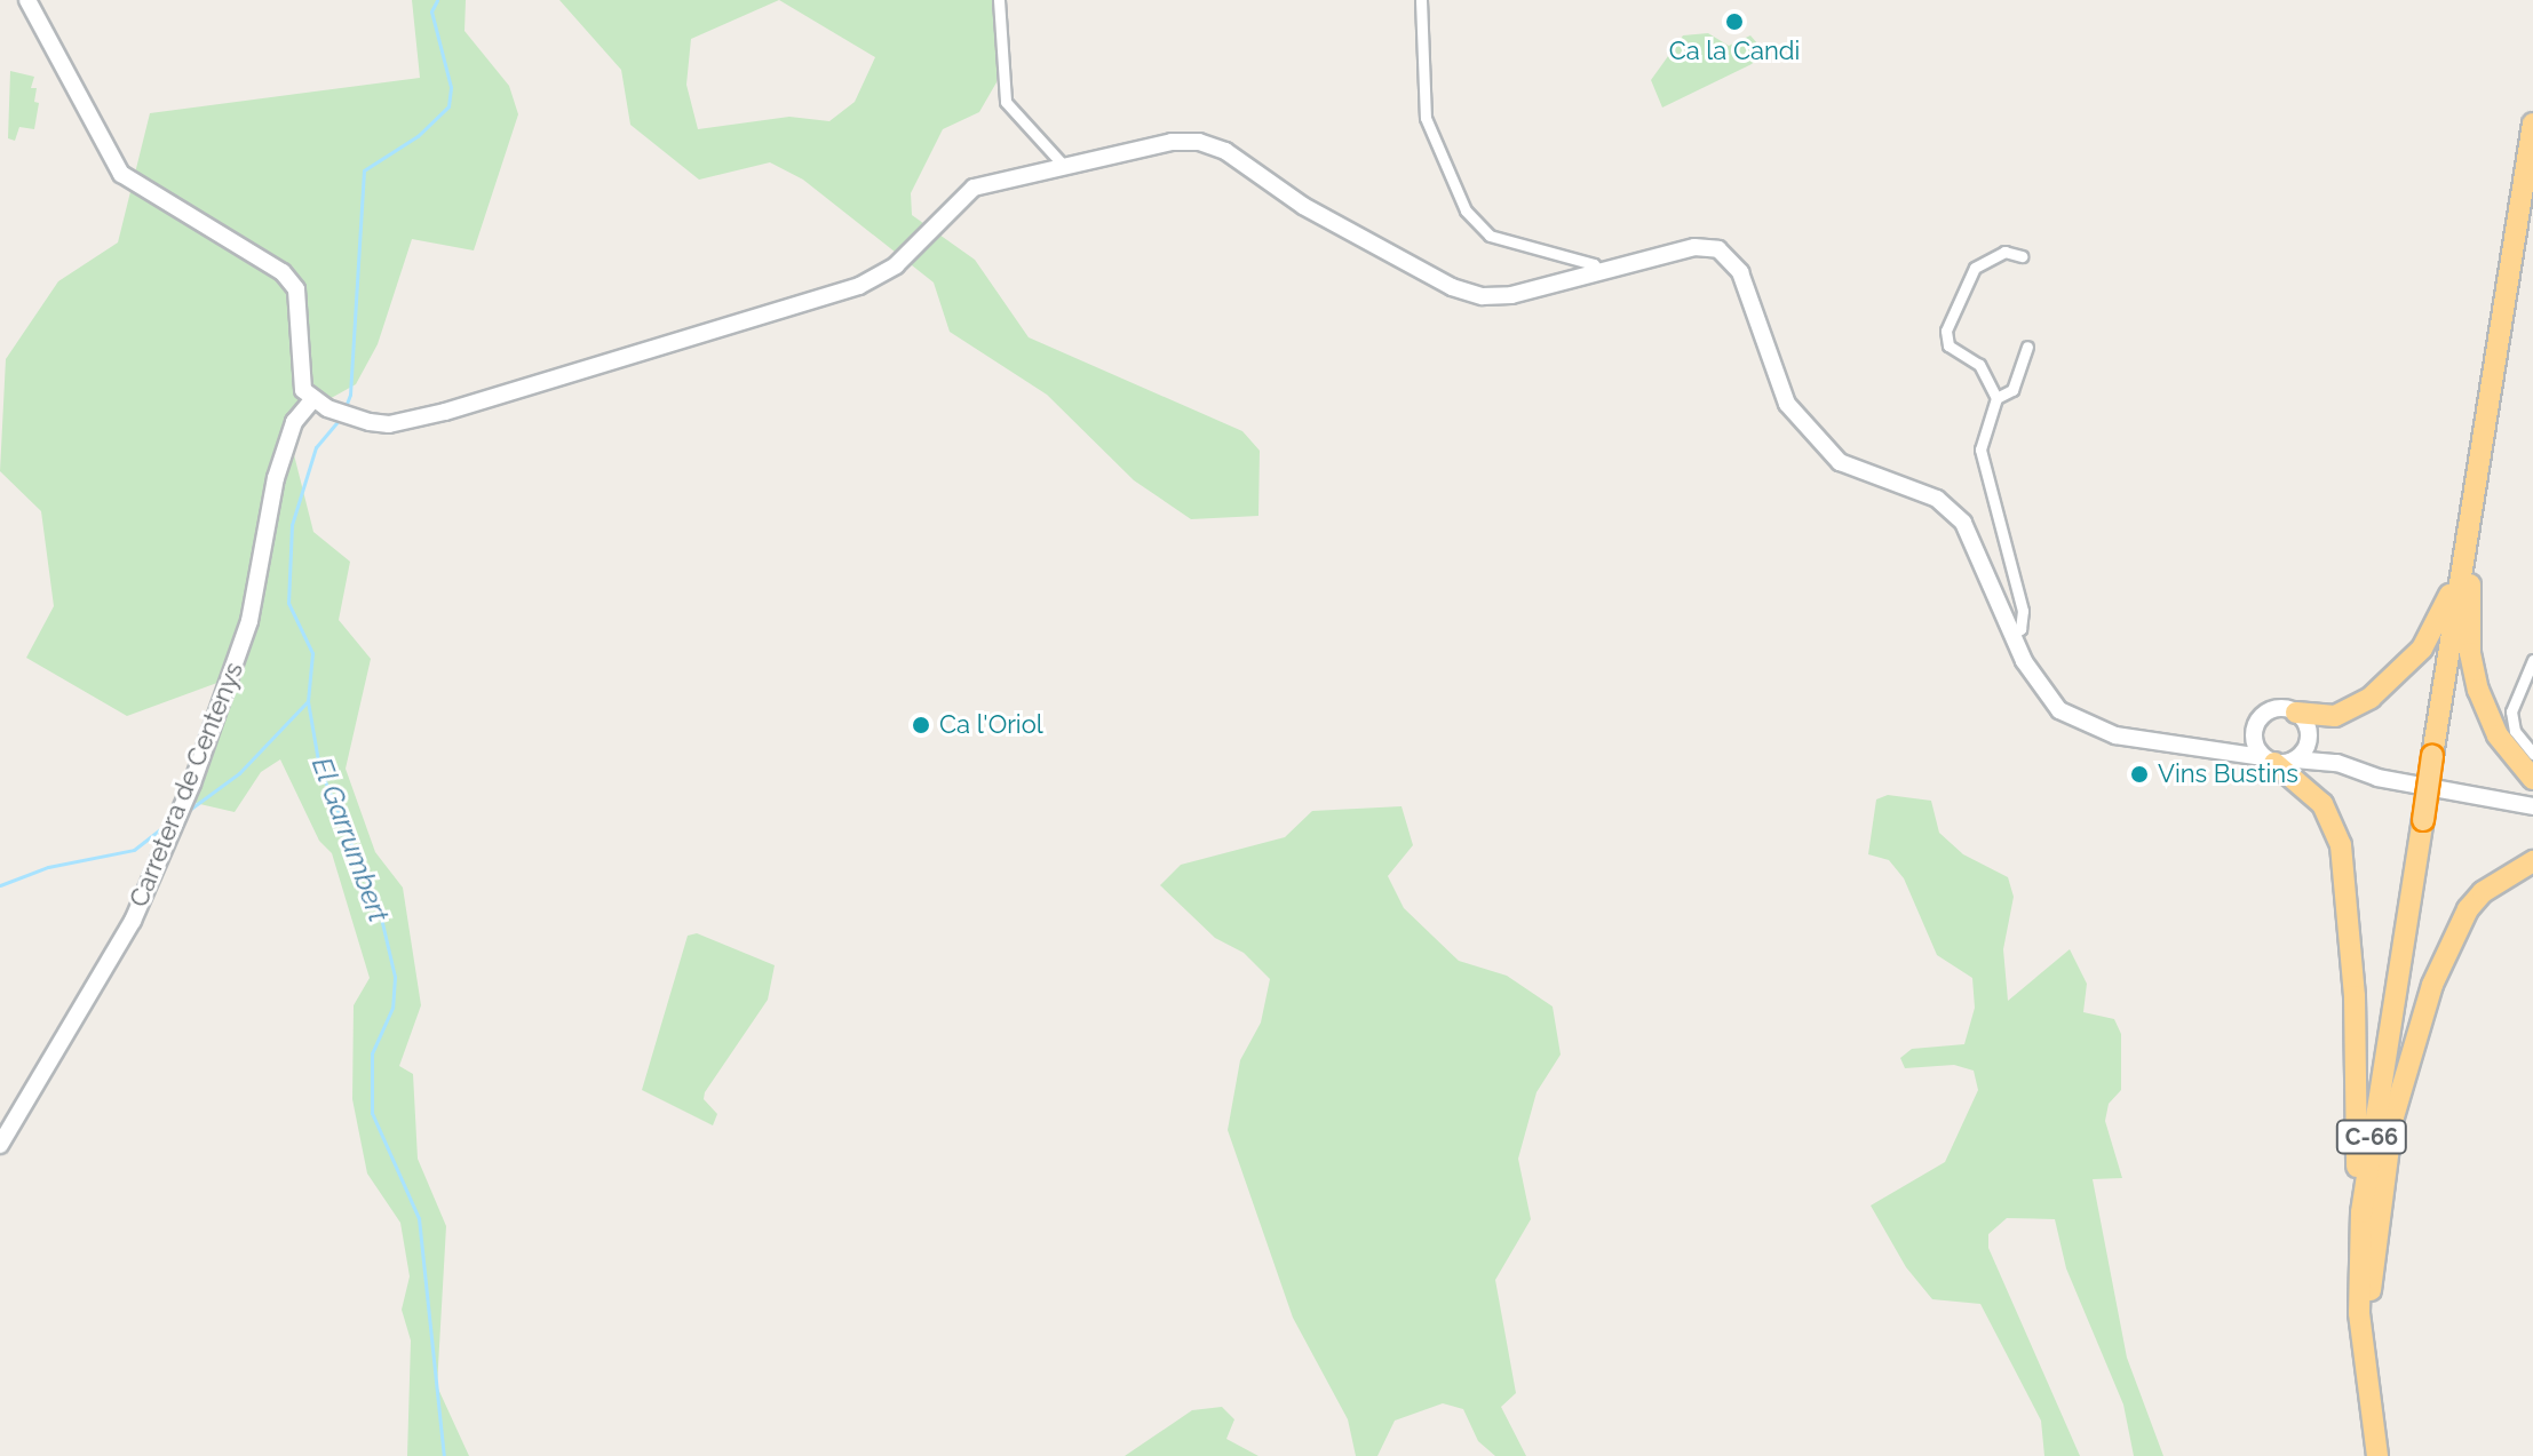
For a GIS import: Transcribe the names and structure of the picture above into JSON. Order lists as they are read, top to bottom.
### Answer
{
  "streets": {
    "highway": ["C-66"],
    "street": ["Carretera de Centenys"]
  },
  "water": ["El Garrumbert"],
  "places": ["Ca la Candi", "Ca l'Oriol", "Vins Bustins"]
}
